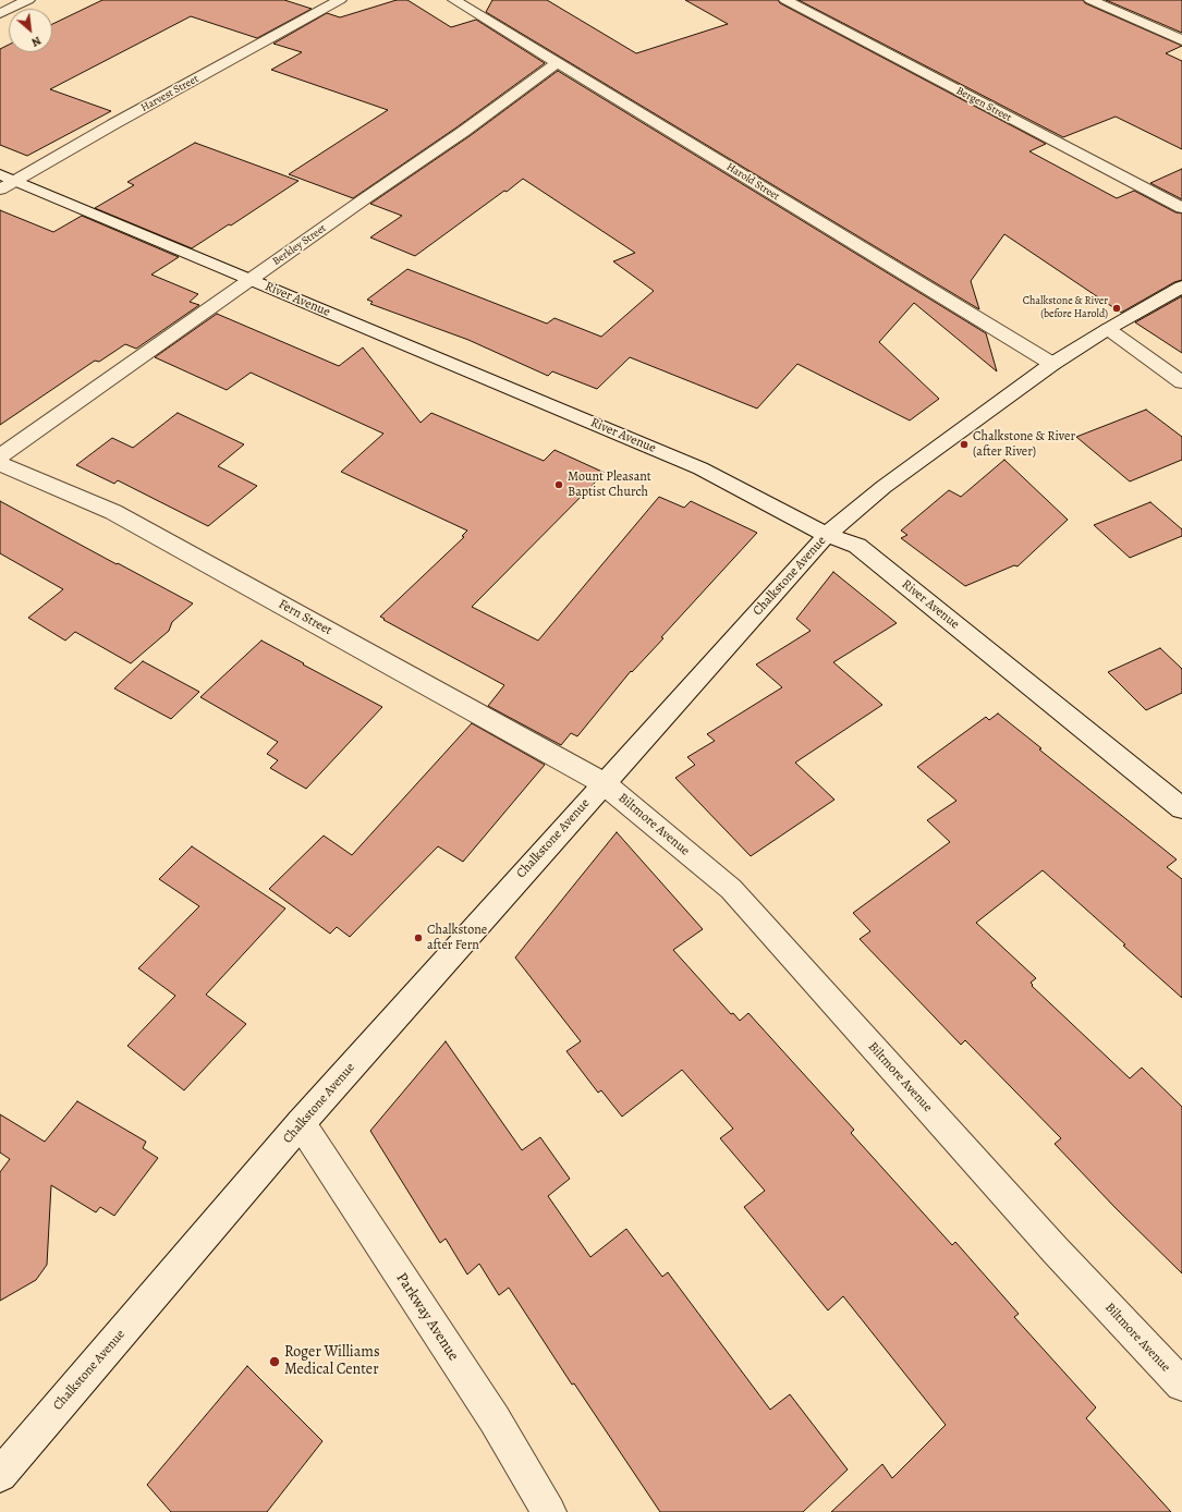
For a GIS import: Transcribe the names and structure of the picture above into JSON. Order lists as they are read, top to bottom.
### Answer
{
  "streets": {
    "street": [
      "Harvest Street",
      "Bergen Street",
      "Harold Street",
      "Berkley Street",
      "River Avenue",
      "Chalkstone Avenue",
      "Fern Street",
      "Biltmore Avenue",
      "Parkway Avenue"
    ]
  },
  "crossings": [
    ["Harvest Street", "River Avenue"],
    ["Harold Street", "Berkley Street"],
    ["Harold Street", "Chalkstone Avenue"],
    ["Berkley Street", "River Avenue"],
    ["River Avenue", "Chalkstone Avenue"],
    ["Chalkstone Avenue", "Fern Street"],
    ["Chalkstone Avenue", "Biltmore Avenue"],
    ["Chalkstone Avenue", "Parkway Avenue"],
    ["Fern Street", "Biltmore Avenue"]
  ],
  "places": [
    "Chalkstone & River (before Harold)",
    "Chalkstone & River (after River)",
    "Mount Pleasant Baptist Church",
    "Chalkstone after Fern",
    "Roger Williams Medical Center"
  ],
  "north": "bottom right"
}
